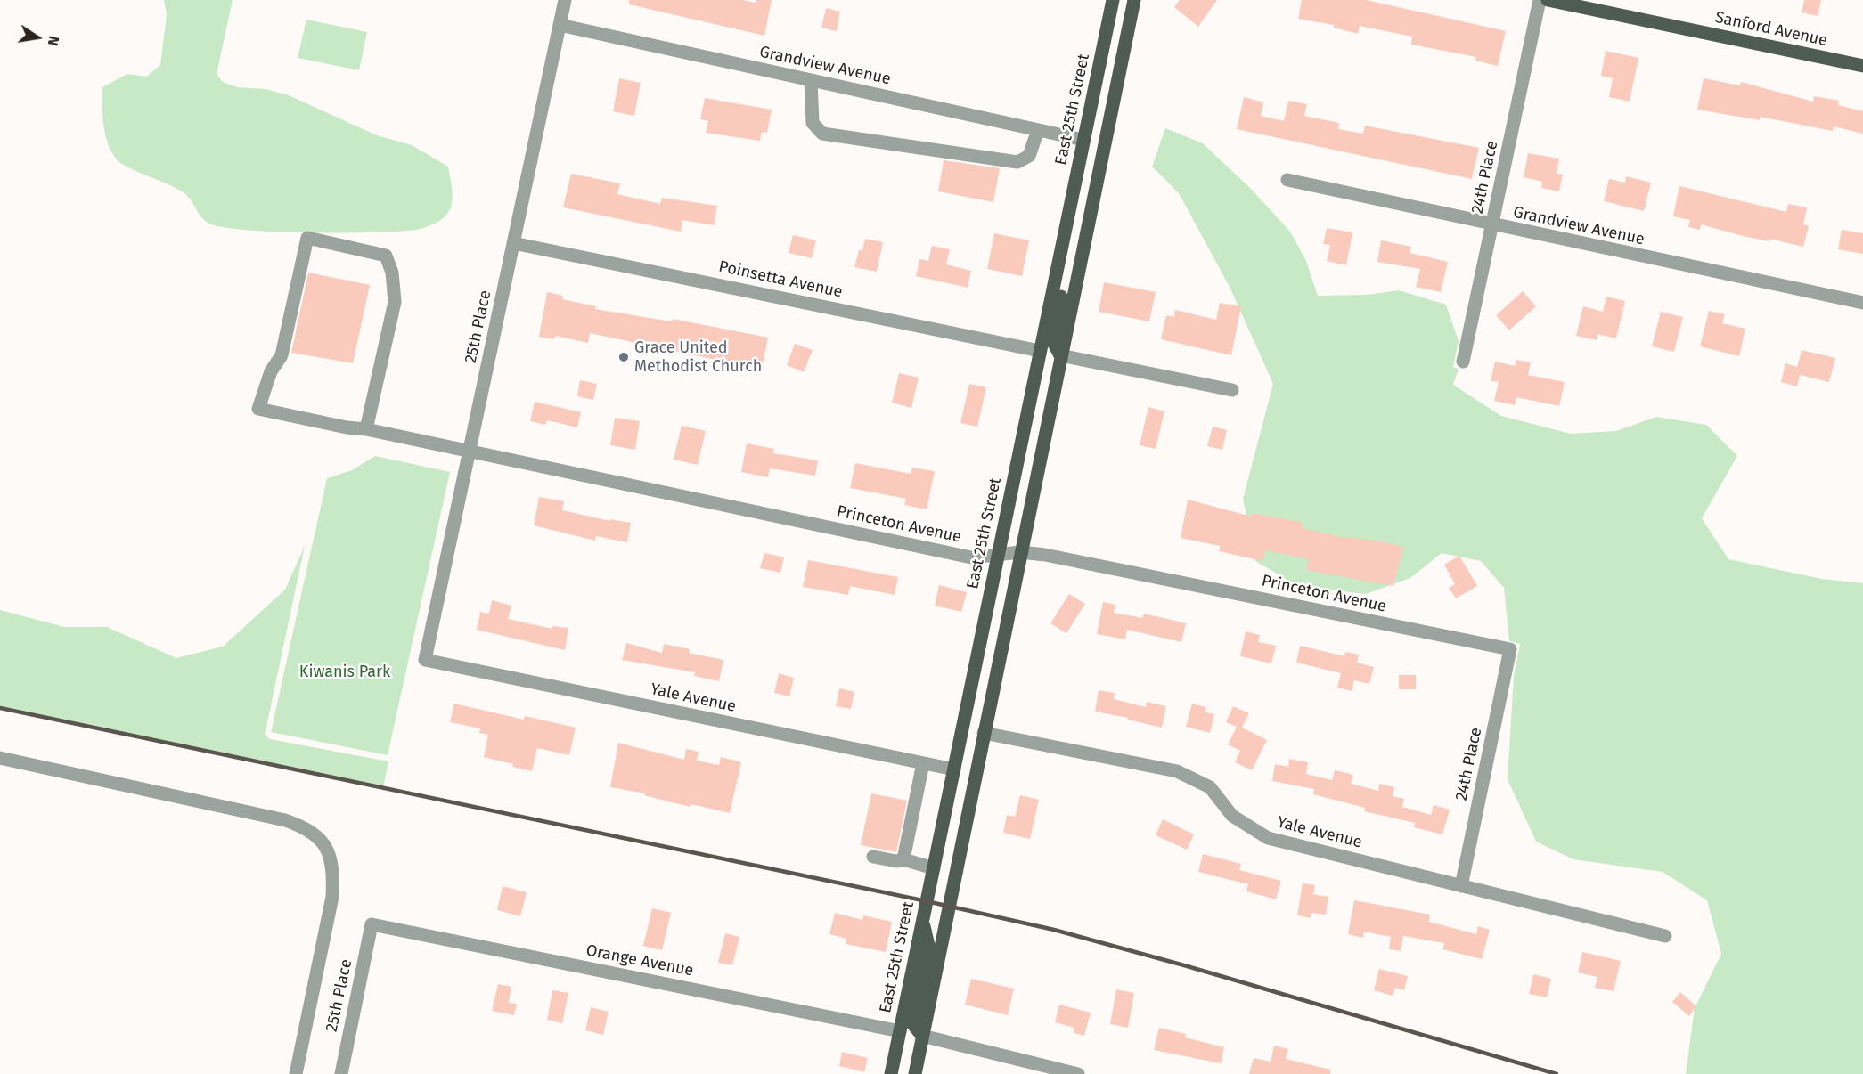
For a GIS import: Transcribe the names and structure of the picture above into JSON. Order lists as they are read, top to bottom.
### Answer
{
  "streets": {
    "main road": ["Sanford Avenue", "East 25th Street"],
    "street": [
      "Grandview Avenue",
      "24th Place",
      "Poinsetta Avenue",
      "25th Place",
      "Princeton Avenue",
      "Yale Avenue",
      "Orange Avenue"
    ]
  },
  "crossings": [
    ["Grandview Avenue", "East 25th Street"],
    ["Grandview Avenue", "24th Place"],
    ["Grandview Avenue", "25th Place"],
    ["East 25th Street", "Poinsetta Avenue"],
    ["East 25th Street", "Princeton Avenue"],
    ["East 25th Street", "Yale Avenue"],
    ["East 25th Street", "Orange Avenue"],
    ["24th Place", "Princeton Avenue"],
    ["24th Place", "Yale Avenue"],
    ["Poinsetta Avenue", "25th Place"],
    ["25th Place", "Princeton Avenue"],
    ["25th Place", "Yale Avenue"],
    ["25th Place", "Orange Avenue"]
  ],
  "parks": ["Kiwanis Park"],
  "places": ["Grace United Methodist Church"],
  "north": "right"
}
